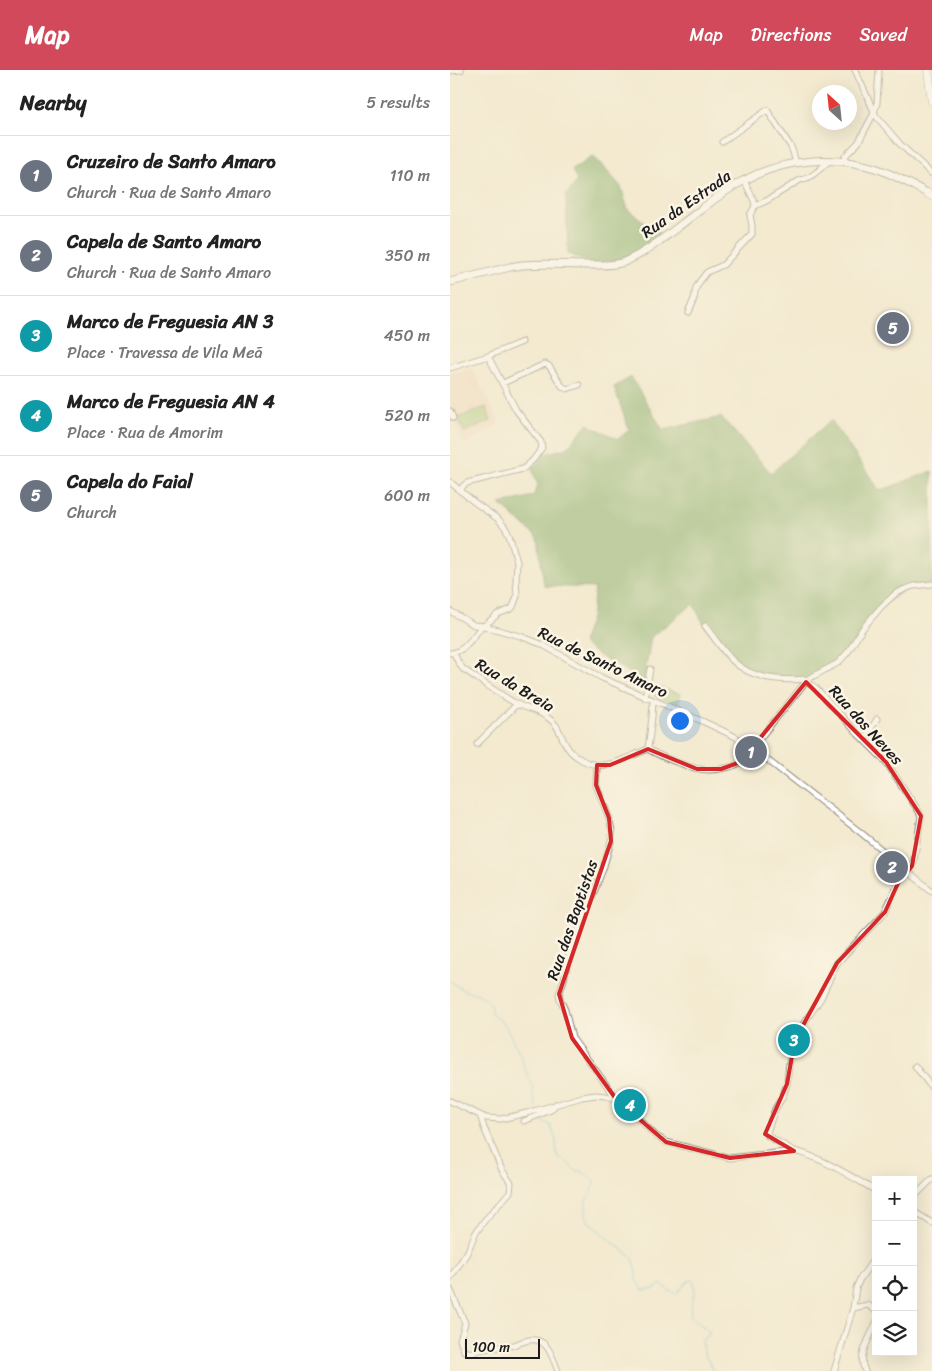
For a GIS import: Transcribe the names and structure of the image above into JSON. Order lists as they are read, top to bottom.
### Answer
{
  "streets": {
    "main road": ["Rua da Estrada"],
    "street": [
      "Rua de Santo Amaro",
      "Rua da Breia",
      "Rua dos Neves",
      "Rua das Baptistas"
    ]
  },
  "crossings": [
    ["Rua de Santo Amaro", "Rua dos Neves"],
    ["Rua da Breia", "Rua das Baptistas"]
  ],
  "scale_bar": "100 m",
  "north": "top left",
  "page": {
    "header": "Map",
    "nav": ["Map", "Directions", "Saved"],
    "heading": ["Nearby", "5 results"],
    "list": [
      {
        "mark": "1",
        "name": "Cruzeiro de Santo Amaro",
        "note": "Church · Rua de Santo Amaro",
        "value": "110 m"
      },
      {
        "mark": "2",
        "name": "Capela de Santo Amaro",
        "note": "Church · Rua de Santo Amaro",
        "value": "350 m"
      },
      {
        "mark": "3",
        "name": "Marco de Freguesia AN 3",
        "note": "Place · Travessa de Vila Meã",
        "value": "450 m"
      },
      {
        "mark": "4",
        "name": "Marco de Freguesia AN 4",
        "note": "Place · Rua de Amorim",
        "value": "520 m"
      },
      {
        "mark": "5",
        "name": "Capela do Faial",
        "note": "Church",
        "value": "600 m"
      }
    ],
    "pins": [
      "5",
      "1",
      "2",
      "3",
      "4"
    ],
    "map_buttons": ["+", "−"],
    "scale": "100 m"
  }
}
